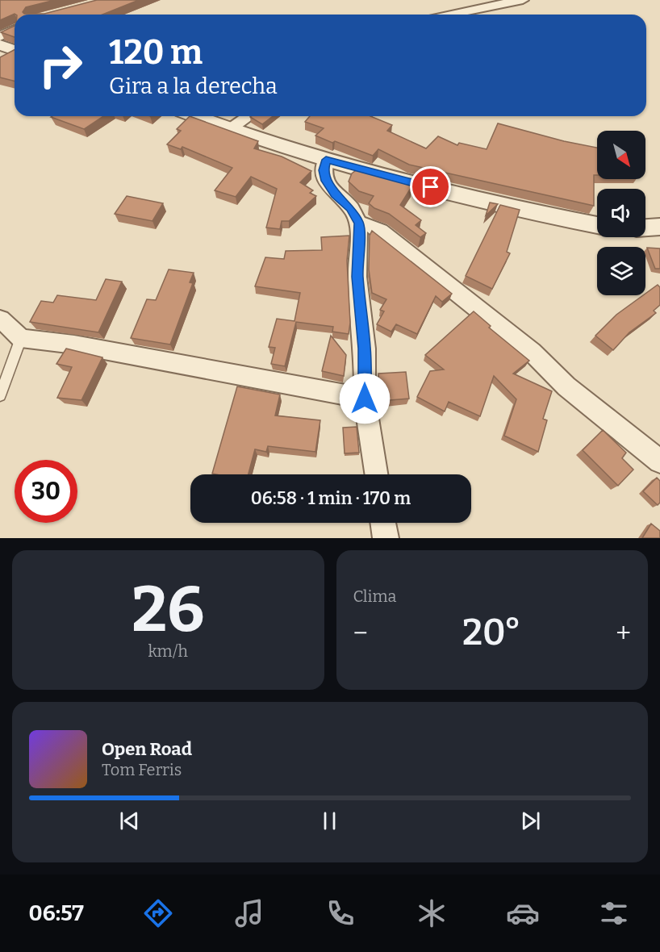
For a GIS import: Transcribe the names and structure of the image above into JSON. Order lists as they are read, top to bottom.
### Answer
{
  "north": "bottom right",
  "page": {
    "turn": ["120 m", "Gira a la derecha"],
    "limit": "30",
    "trip": "06:58 · 1 min · 170 m",
    "tile": [
      ["26", "km/h"],
      "Clima"
    ],
    "heat": ["−", "20°", "+"],
    "song": ["Open Road", "Tom Ferris"],
    "tabs": "06:57"
  }
}
